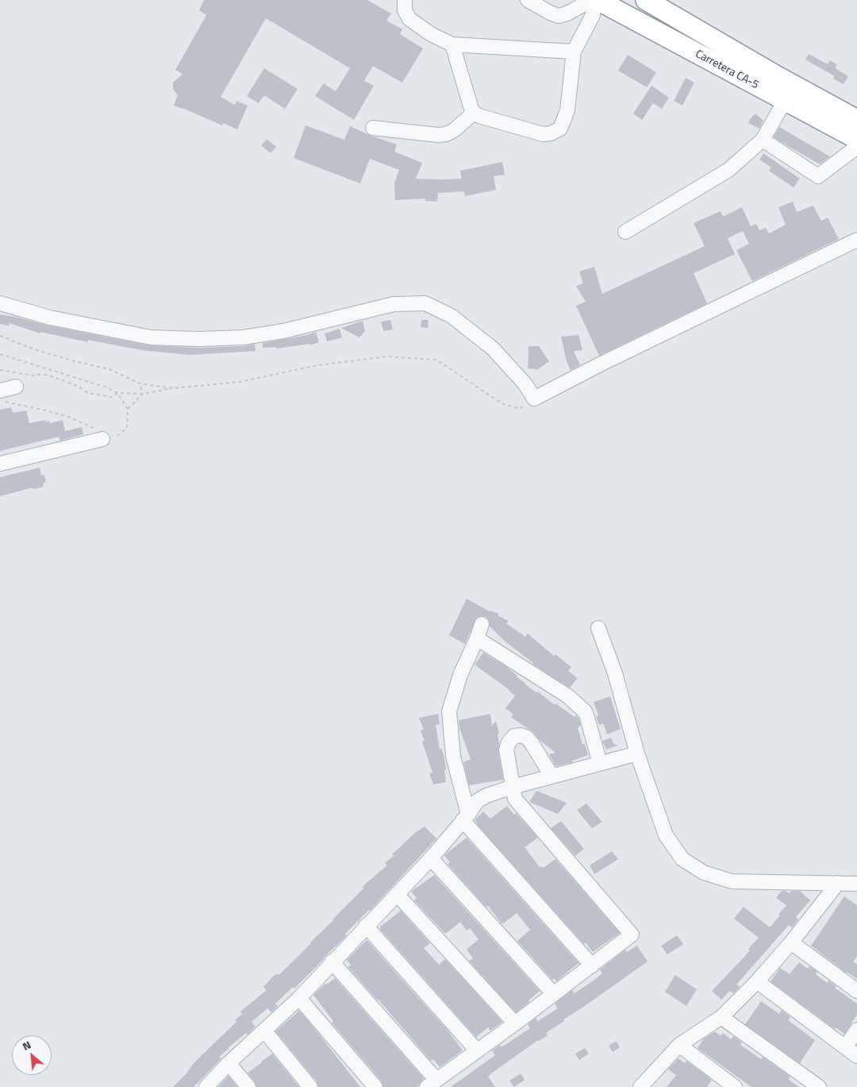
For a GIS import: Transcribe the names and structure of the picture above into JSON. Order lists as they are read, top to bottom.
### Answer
{
  "streets": {
    "highway": ["Carretera CA-5"]
  },
  "north": "top left"
}
